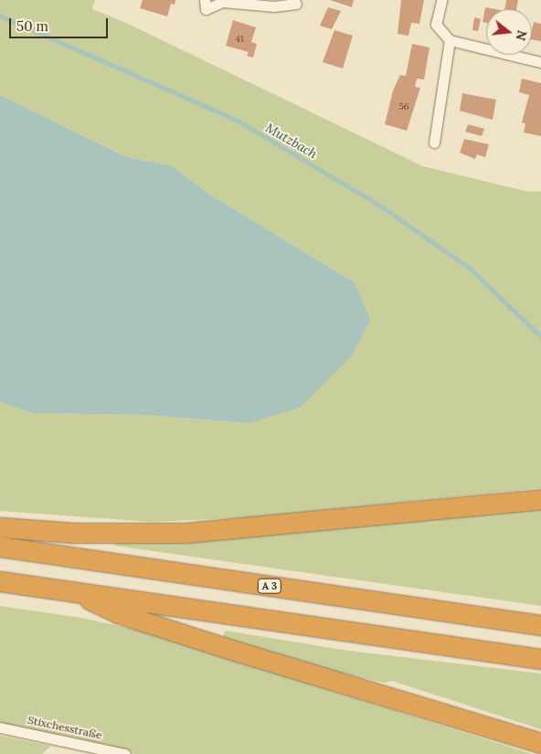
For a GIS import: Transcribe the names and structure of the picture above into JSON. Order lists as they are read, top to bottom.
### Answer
{
  "streets": {
    "highway": ["A 3"],
    "street": ["Stixchesstraße"]
  },
  "water": ["Mutzbach"],
  "house_numbers": ["41", "56"],
  "scale_bar": "50 m",
  "north": "right"
}
